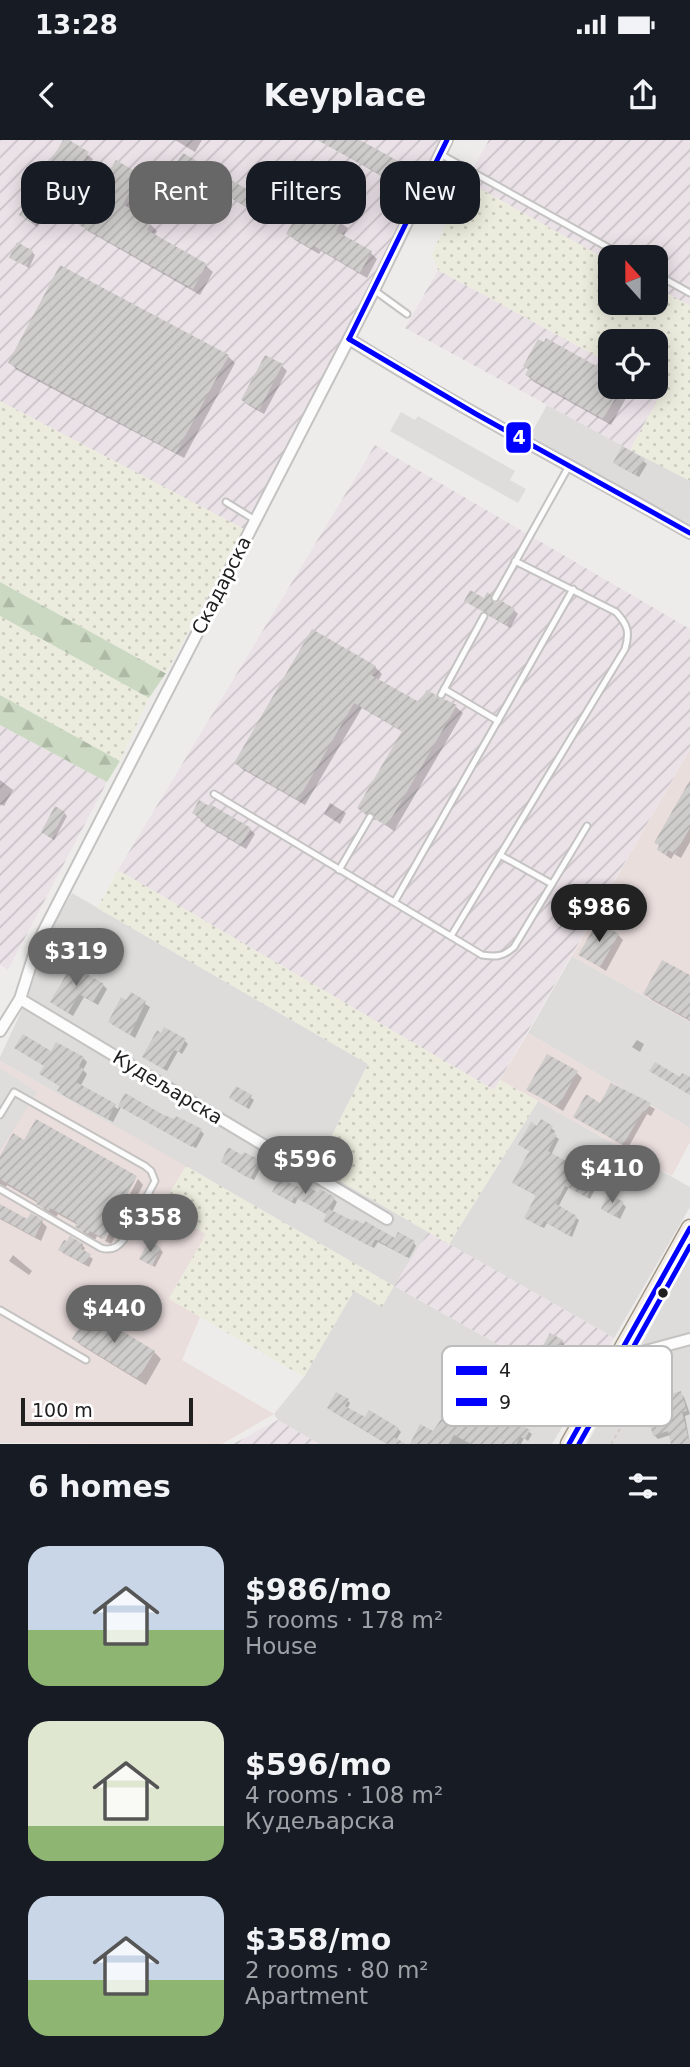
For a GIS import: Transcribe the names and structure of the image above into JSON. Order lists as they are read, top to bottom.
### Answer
{
  "streets": {
    "street": ["Скадарска", "Кудељарска"]
  },
  "crossings": [
    ["Скадарска", "Кудељарска"]
  ],
  "lines": ["transit line 4", "transit line 9"],
  "legend": ["4", "9"],
  "scale_bar": "100 m",
  "north": "top",
  "page": {
    "status": "13:28",
    "header": "Keyplace",
    "chip": [
      "Buy",
      "Rent",
      "Filters",
      "New"
    ],
    "price": [
      "$986",
      "$319",
      "$596",
      "$410",
      "$358",
      "$440"
    ],
    "scale": "100 m",
    "heading": "6 homes",
    "list": [
      {
        "name": "$986/mo",
        "note": "5 rooms · 178 m² · House"
      },
      {
        "name": "$596/mo",
        "note": "4 rooms · 108 m² · Кудељарска"
      },
      {
        "name": "$358/mo",
        "note": "2 rooms · 80 m² · Apartment"
      }
    ]
  }
}
